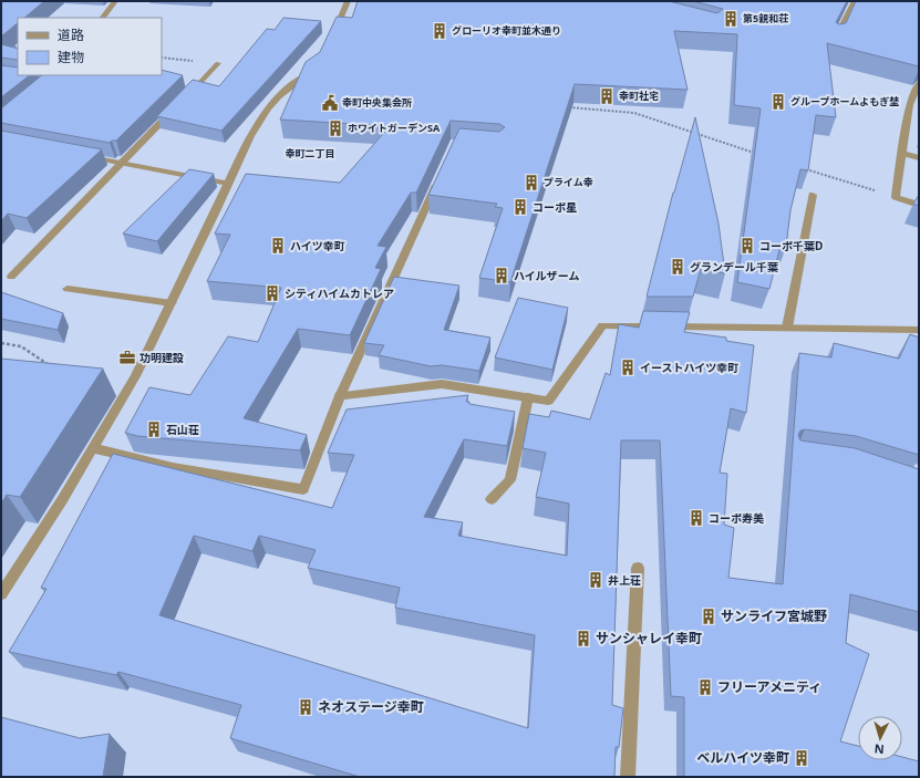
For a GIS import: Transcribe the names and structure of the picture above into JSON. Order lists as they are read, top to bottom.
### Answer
{
  "districts": ["幸町二丁目"],
  "places": {
    "building": [
      "第5親和荘",
      "グローリオ幸町並木通り",
      "幸町社宅",
      "グループホームよもぎ埜",
      "ホワイトガーデンSA",
      "プライム幸",
      "コーポ星",
      "ハイツ幸町",
      "コーポ千葉D",
      "グランデール千葉",
      "ハイルザーム",
      "シティハイムカトレア",
      "イーストハイツ幸町",
      "石山荘",
      "コーポ寿美",
      "井上荘",
      "サンライフ宮城野",
      "サンシャレイ幸町",
      "フリーアメニティ",
      "ネオステージ幸町",
      "ベルハイツ幸町"
    ],
    "public building": ["幸町中央集会所"],
    "office": ["功明建設"]
  },
  "legend": ["道路", "建物"],
  "north": "bottom"
}
